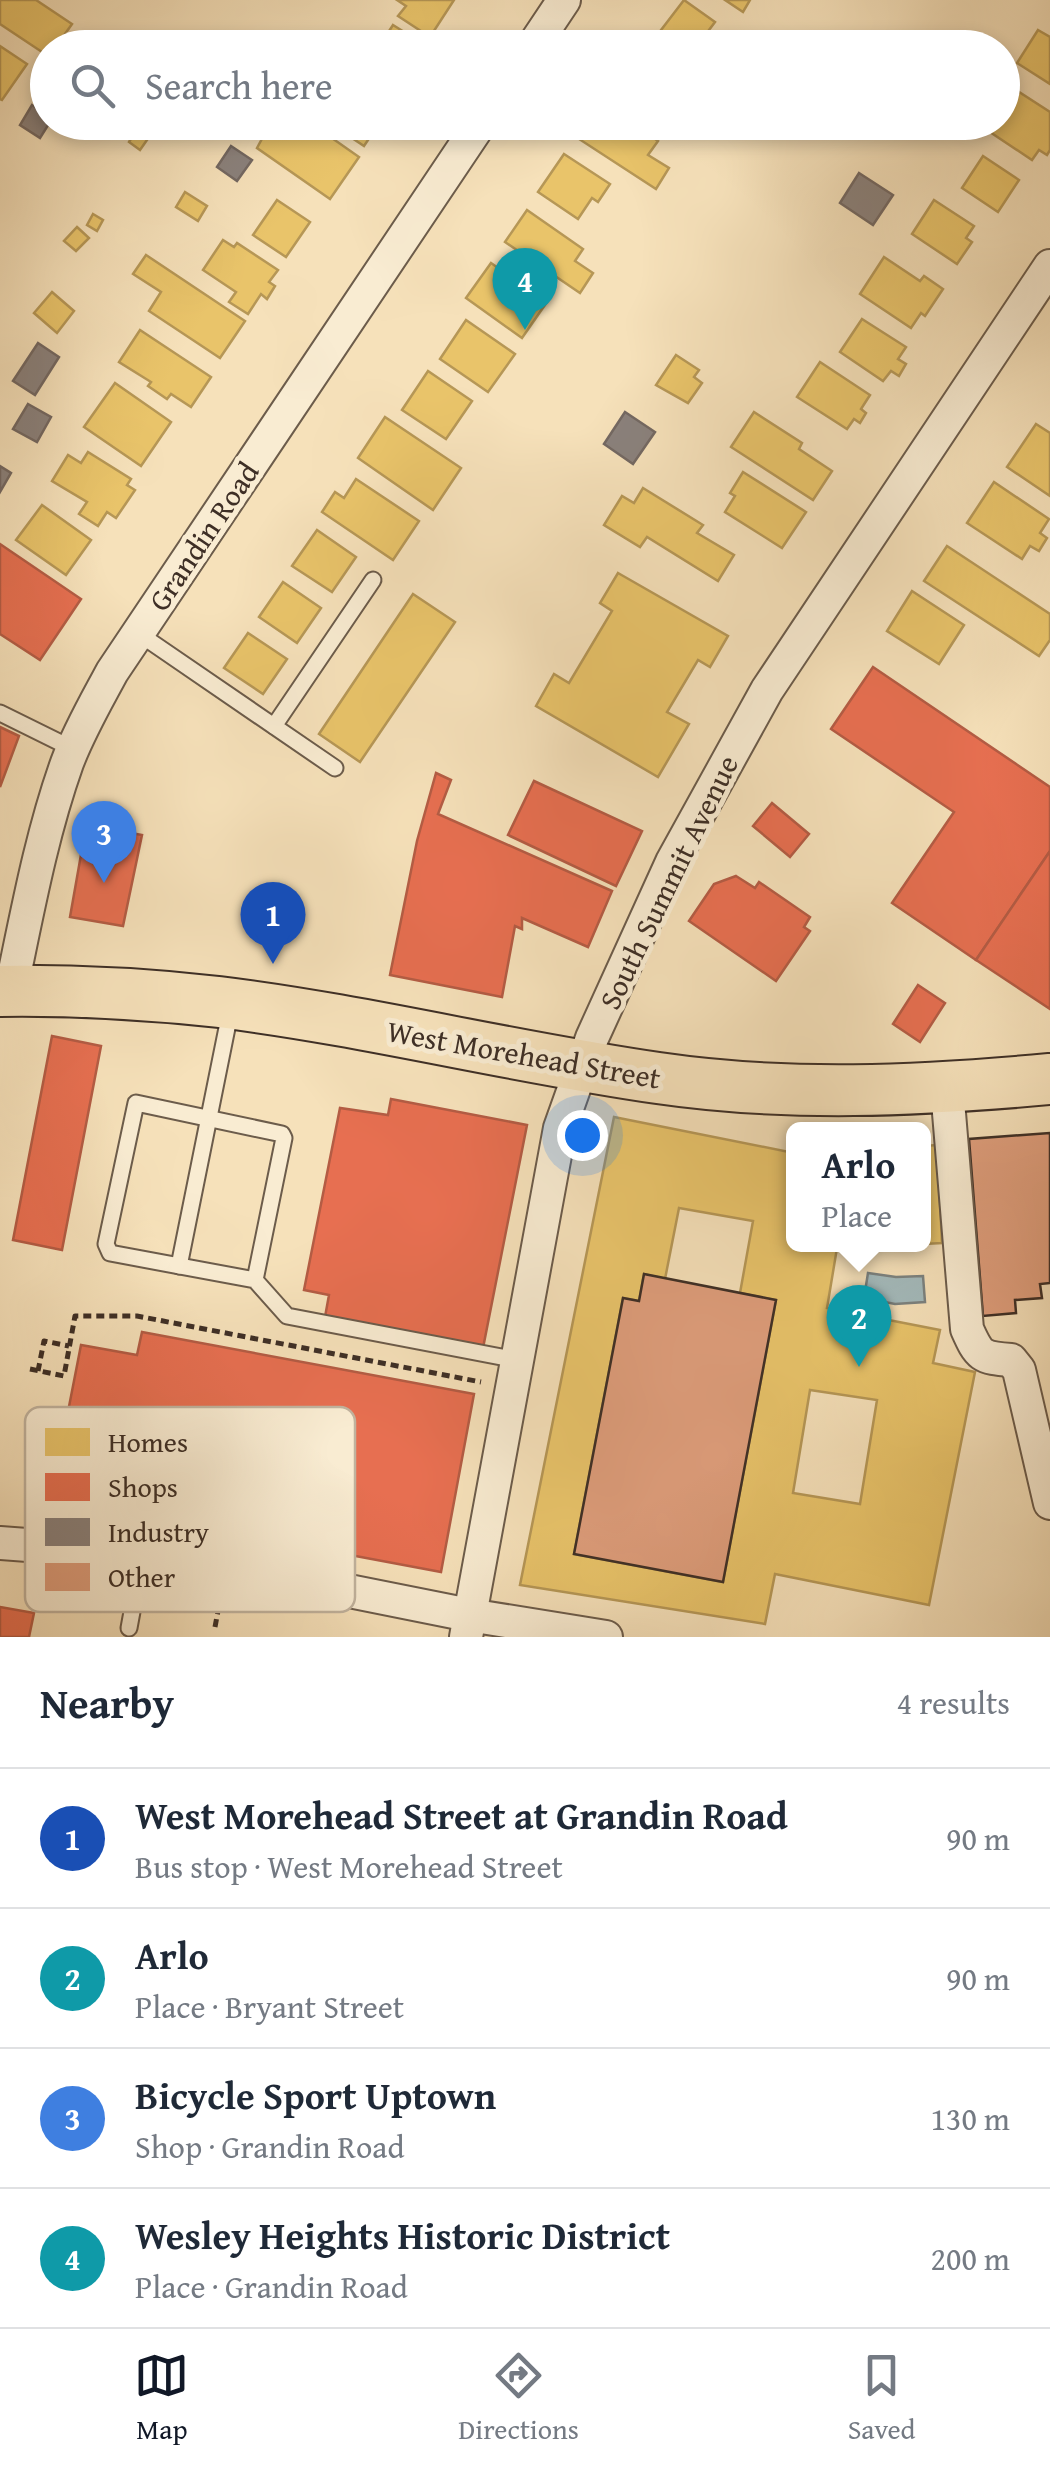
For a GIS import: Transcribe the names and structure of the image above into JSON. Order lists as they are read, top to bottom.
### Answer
{
  "streets": {
    "main road": ["West Morehead Street"],
    "street": ["Grandin Road", "South Summit Avenue"]
  },
  "crossings": [
    ["Grandin Road", "West Morehead Street"],
    ["South Summit Avenue", "West Morehead Street"]
  ],
  "legend": [
    "Homes",
    "Shops",
    "Industry",
    "Other"
  ],
  "page": {
    "search": "Search here",
    "pins": [
      "4",
      "3",
      "1",
      "2"
    ],
    "popup": ["Arlo", "Place"],
    "heading": ["Nearby", "4 results"],
    "list": [
      {
        "mark": "1",
        "name": "West Morehead Street at Grandin Road",
        "note": "Bus stop · West Morehead Street",
        "value": "90 m"
      },
      {
        "mark": "2",
        "name": "Arlo",
        "note": "Place · Bryant Street",
        "value": "90 m"
      },
      {
        "mark": "3",
        "name": "Bicycle Sport Uptown",
        "note": "Shop · Grandin Road",
        "value": "130 m"
      },
      {
        "mark": "4",
        "name": "Wesley Heights Historic District",
        "note": "Place · Grandin Road",
        "value": "200 m"
      }
    ],
    "nav": ["Map", "Directions", "Saved"]
  }
}
